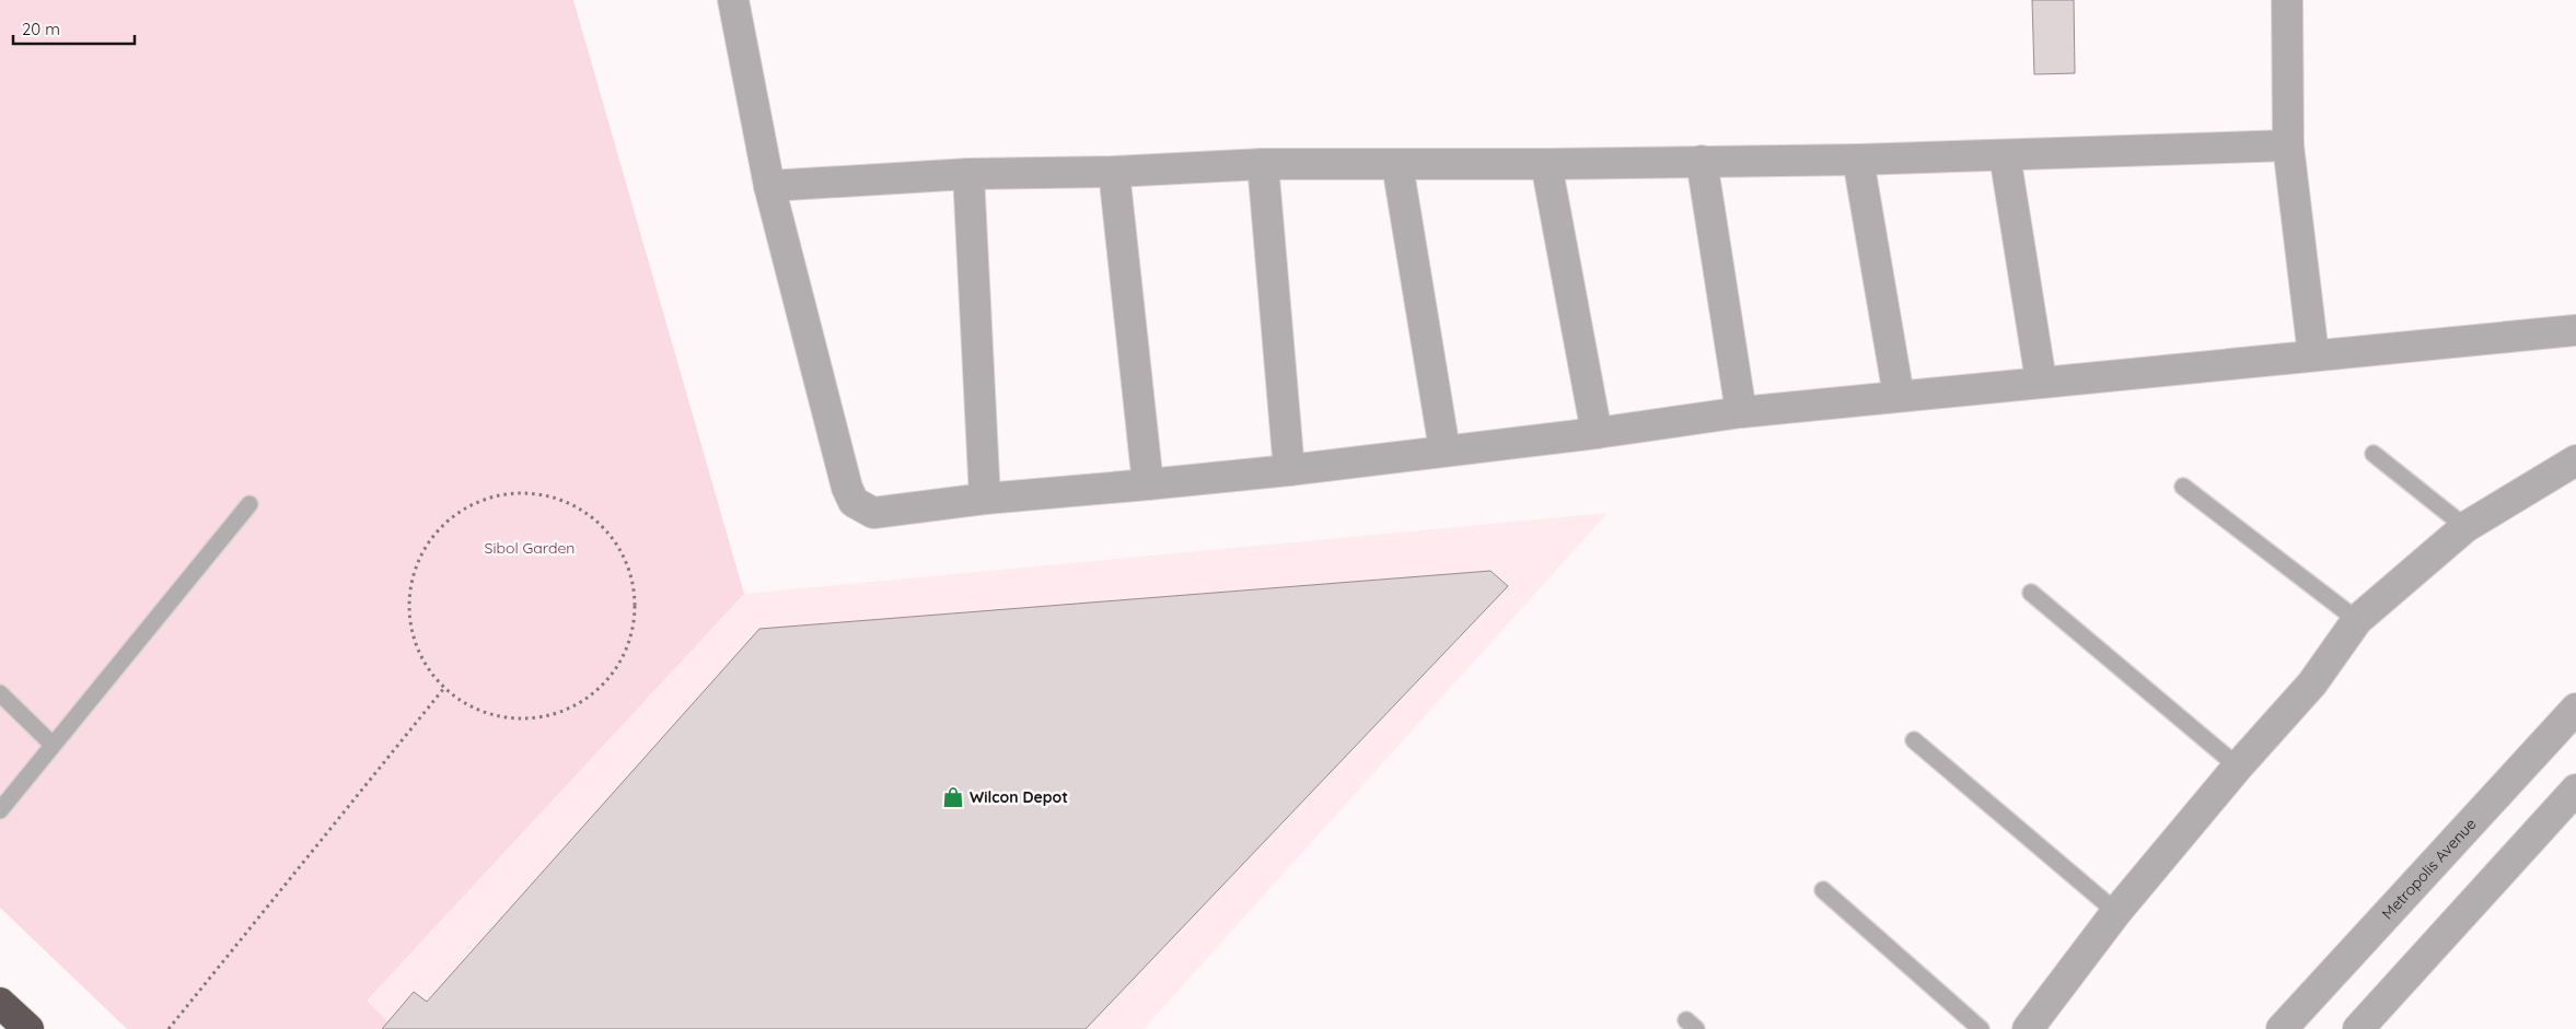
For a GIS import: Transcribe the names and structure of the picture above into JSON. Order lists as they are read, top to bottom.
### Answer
{
  "streets": {
    "street": ["Metropolis Avenue"]
  },
  "parks": ["Sibol Garden"],
  "places": {
    "shop": ["Wilcon Depot"]
  },
  "scale_bar": "20 m"
}
